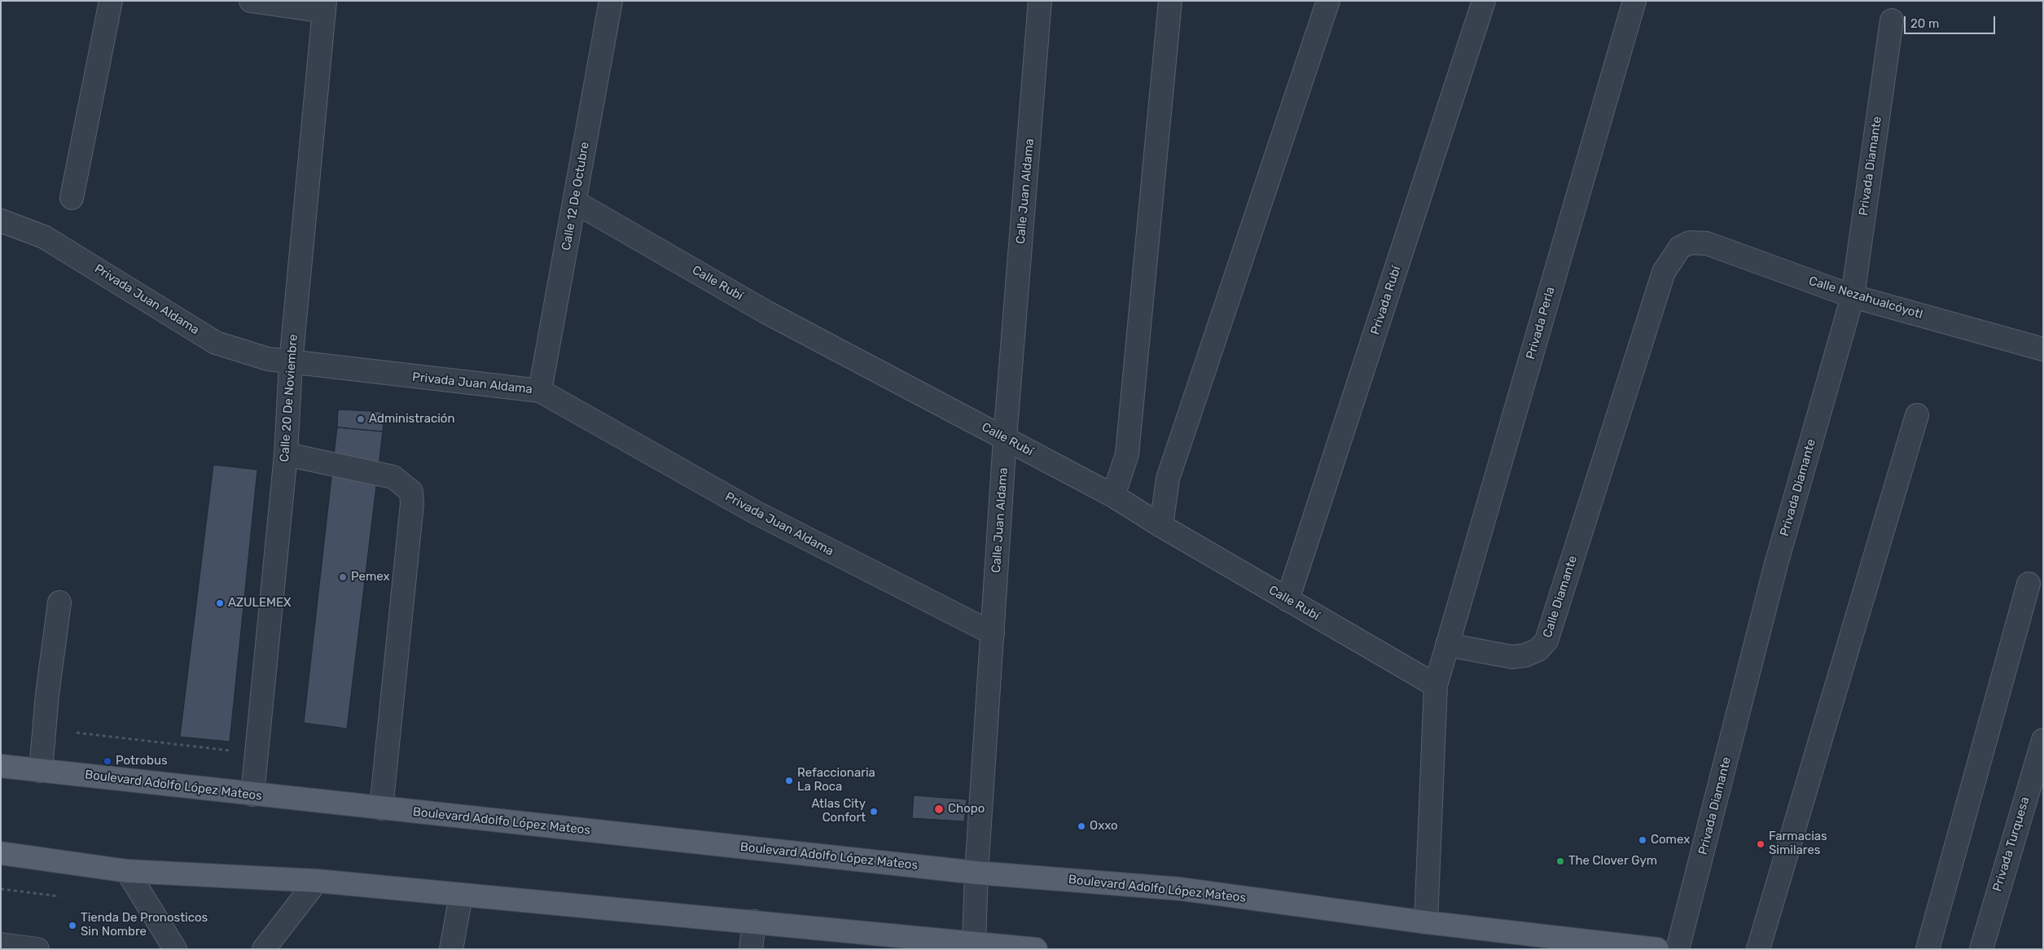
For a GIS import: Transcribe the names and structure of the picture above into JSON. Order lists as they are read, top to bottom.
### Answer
{
  "streets": {
    "main road": ["Boulevard Adolfo López Mateos"],
    "street": [
      "Privada Diamante",
      "Calle Juan Aldama",
      "Calle 12 De Octubre",
      "Calle Rubí",
      "Calle Nezahualcóyotl",
      "Privada Juan Aldama",
      "Privada Rubí",
      "Privada Perla",
      "Calle 20 De Noviembre",
      "Calle Diamante",
      "Privada Turquesa"
    ]
  },
  "crossings": [
    ["Privada Diamante", "Calle Nezahualcóyotl"],
    ["Calle Juan Aldama", "Calle Rubí"],
    ["Calle Juan Aldama", "Privada Juan Aldama"],
    ["Calle Juan Aldama", "Boulevard Adolfo López Mateos"],
    ["Calle 12 De Octubre", "Calle Rubí"],
    ["Calle 12 De Octubre", "Privada Juan Aldama"],
    ["Calle Rubí", "Privada Rubí"],
    ["Calle Nezahualcóyotl", "Calle Diamante"],
    ["Privada Juan Aldama", "Calle 20 De Noviembre"],
    ["Privada Perla", "Calle Diamante"],
    ["Calle 20 De Noviembre", "Boulevard Adolfo López Mateos"]
  ],
  "places": [
    "Administración",
    "Pemex",
    "AZULEMEX",
    "Potrobus",
    "Refaccionaria La Roca",
    "Chopo",
    "Atlas City Confort",
    "Oxxo",
    "Comex",
    "Farmacias Similares",
    "The Clover Gym",
    "Tienda De Pronosticos Sin Nombre"
  ],
  "scale_bar": "20 m"
}
